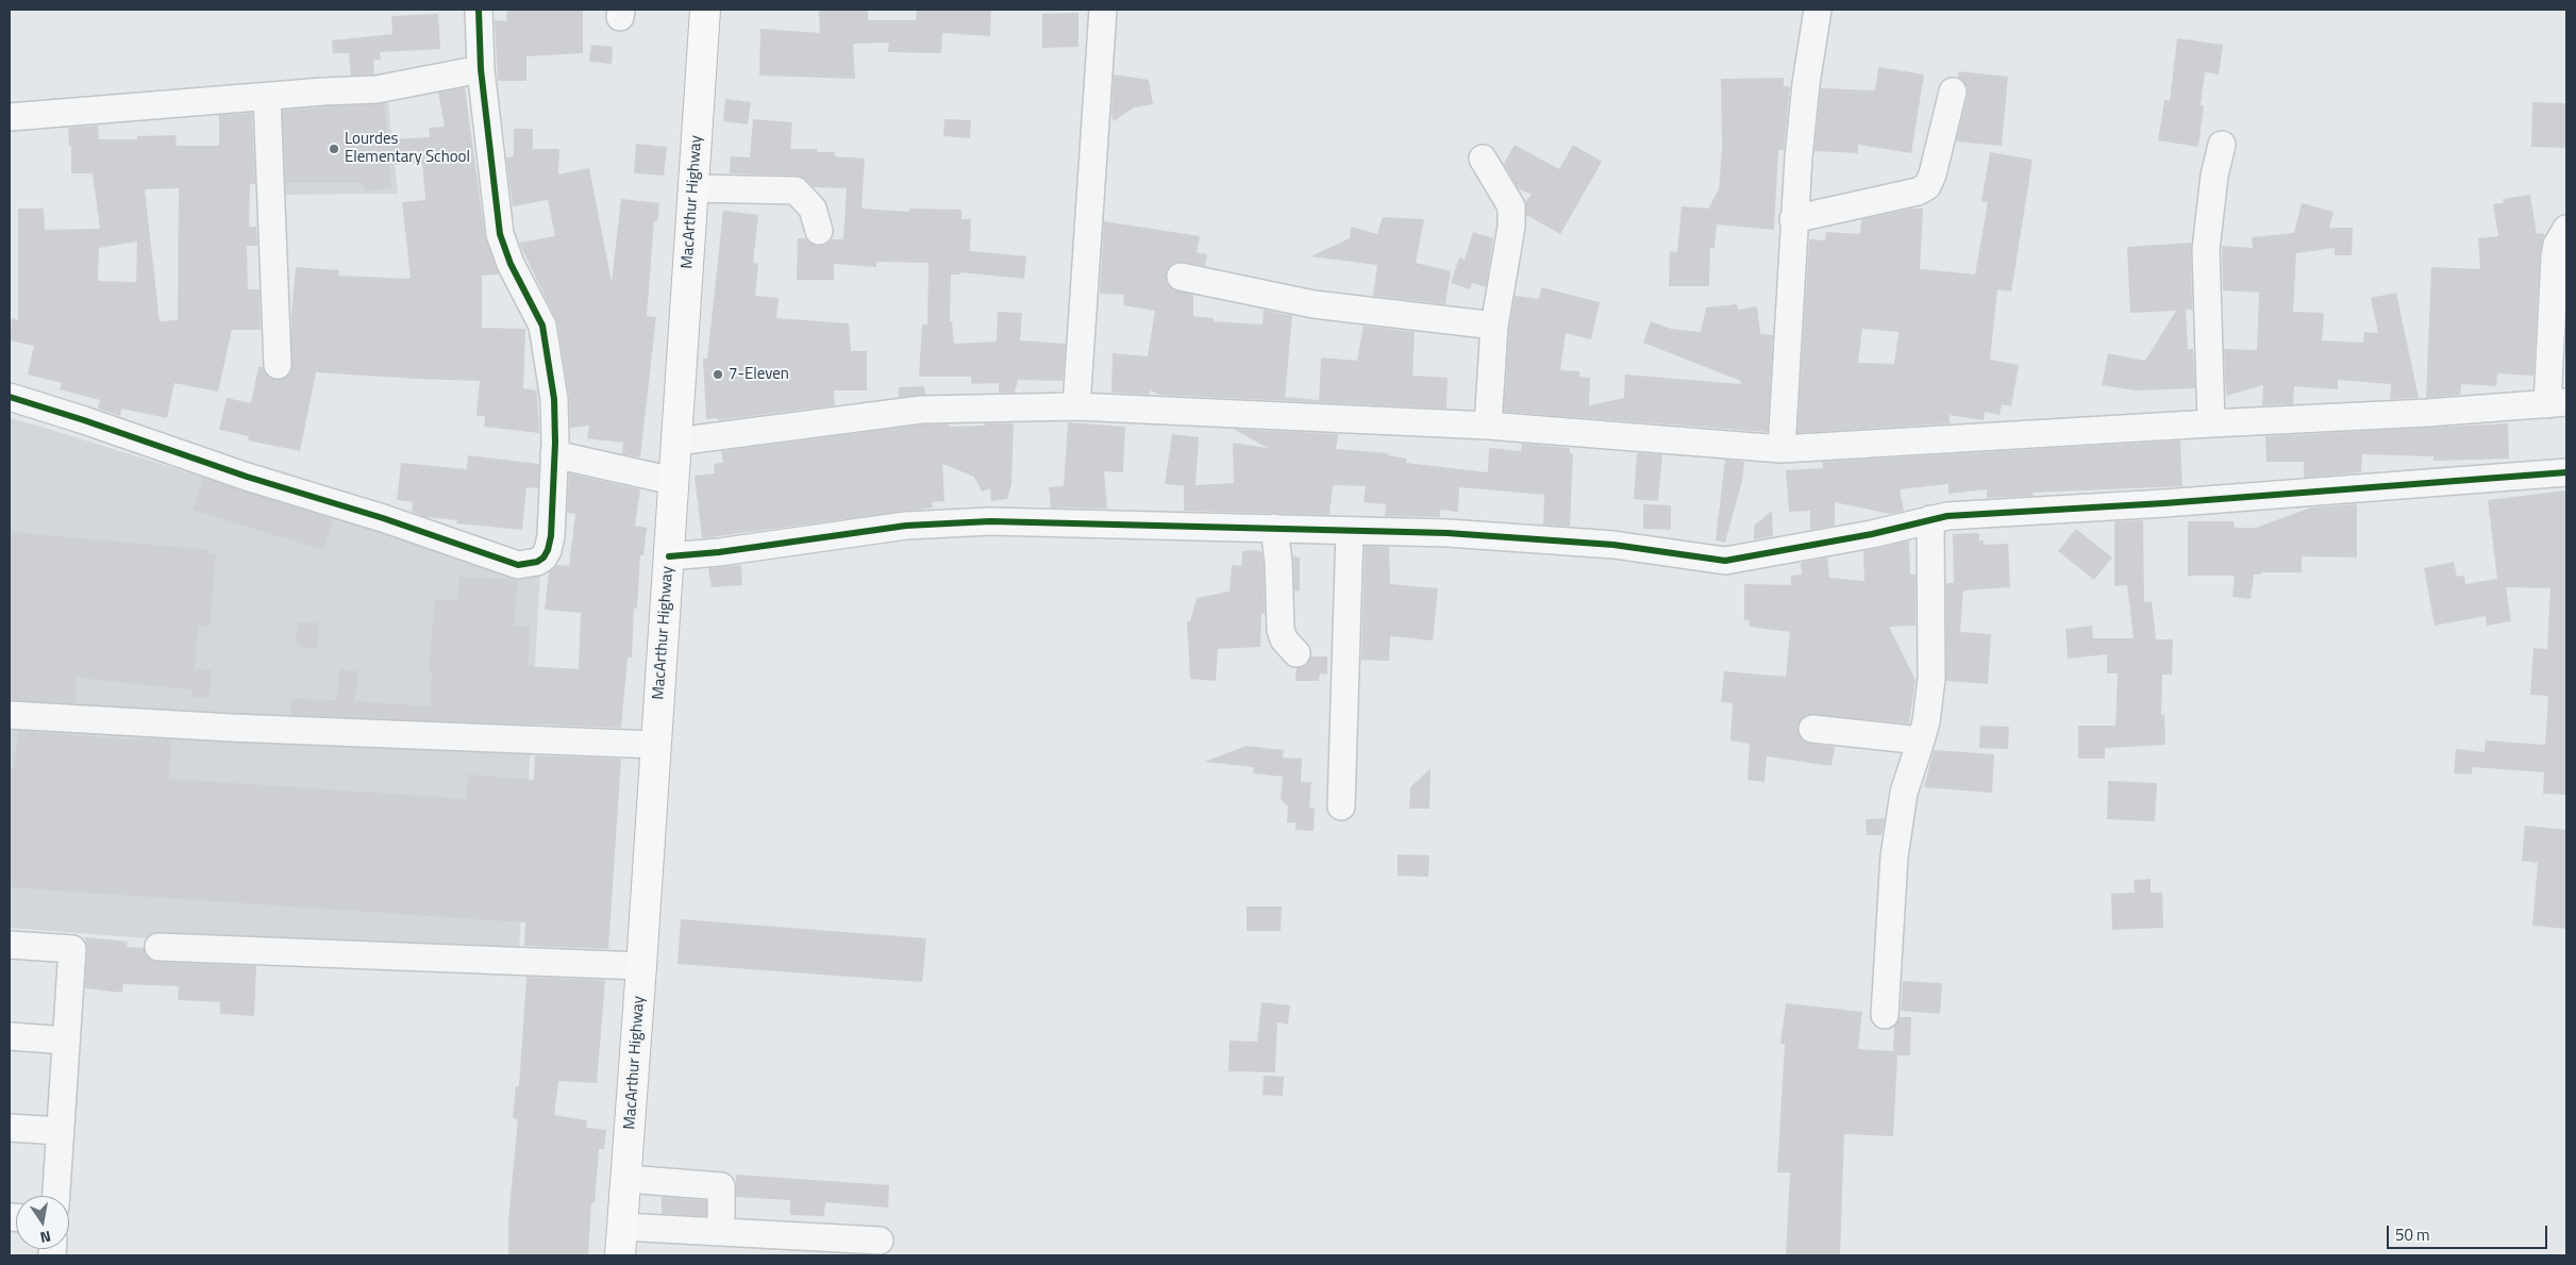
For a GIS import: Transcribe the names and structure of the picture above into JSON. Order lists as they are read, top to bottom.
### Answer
{
  "streets": {
    "highway": ["MacArthur Highway"]
  },
  "places": ["Lourdes Elementary School", "7-Eleven"],
  "scale_bar": "50 m",
  "north": "bottom"
}
